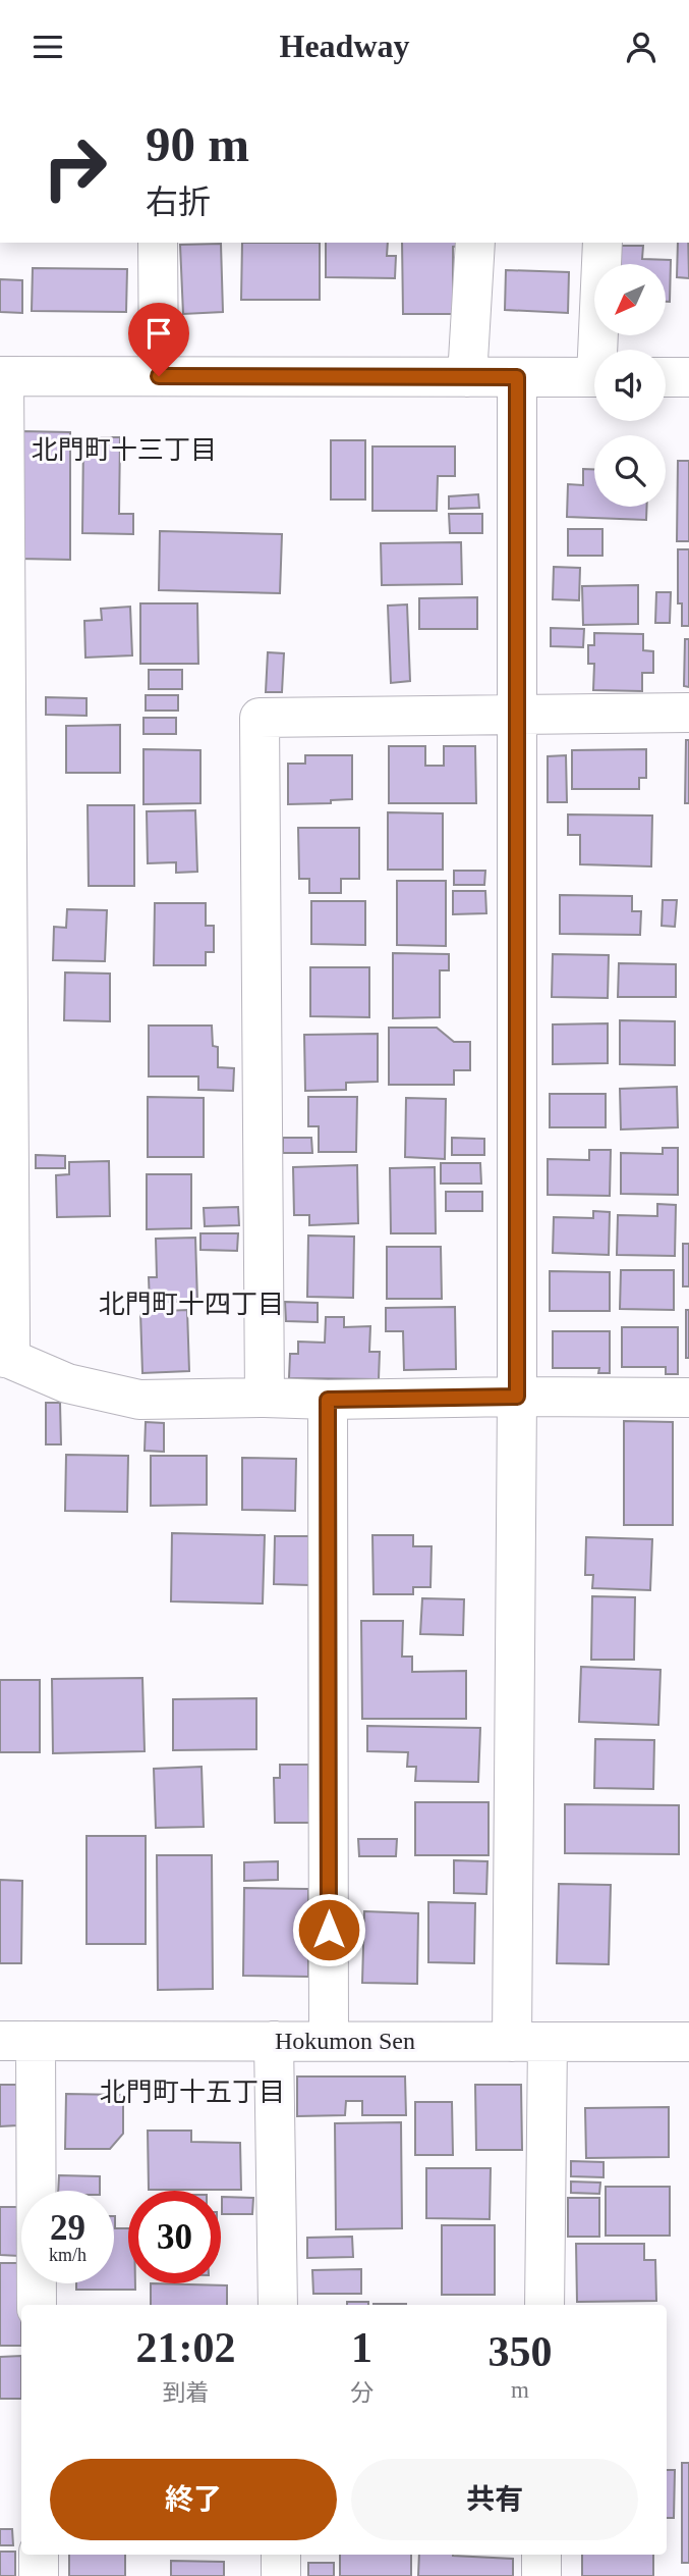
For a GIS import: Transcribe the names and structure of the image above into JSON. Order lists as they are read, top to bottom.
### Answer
{
  "streets": {
    "street": ["Hokumon Sen"]
  },
  "districts": ["北門町十三丁目", "北門町十四丁目", "北門町十五丁目"],
  "north": "bottom left",
  "page": {
    "header": "Headway",
    "turn": ["90 m", "右折"],
    "speed": "29 km/h",
    "limit": "30",
    "eta": [
      "21:02",
      "到着",
      "1",
      "分",
      "350",
      "m"
    ],
    "buttons": ["終了", "共有"]
  }
}
